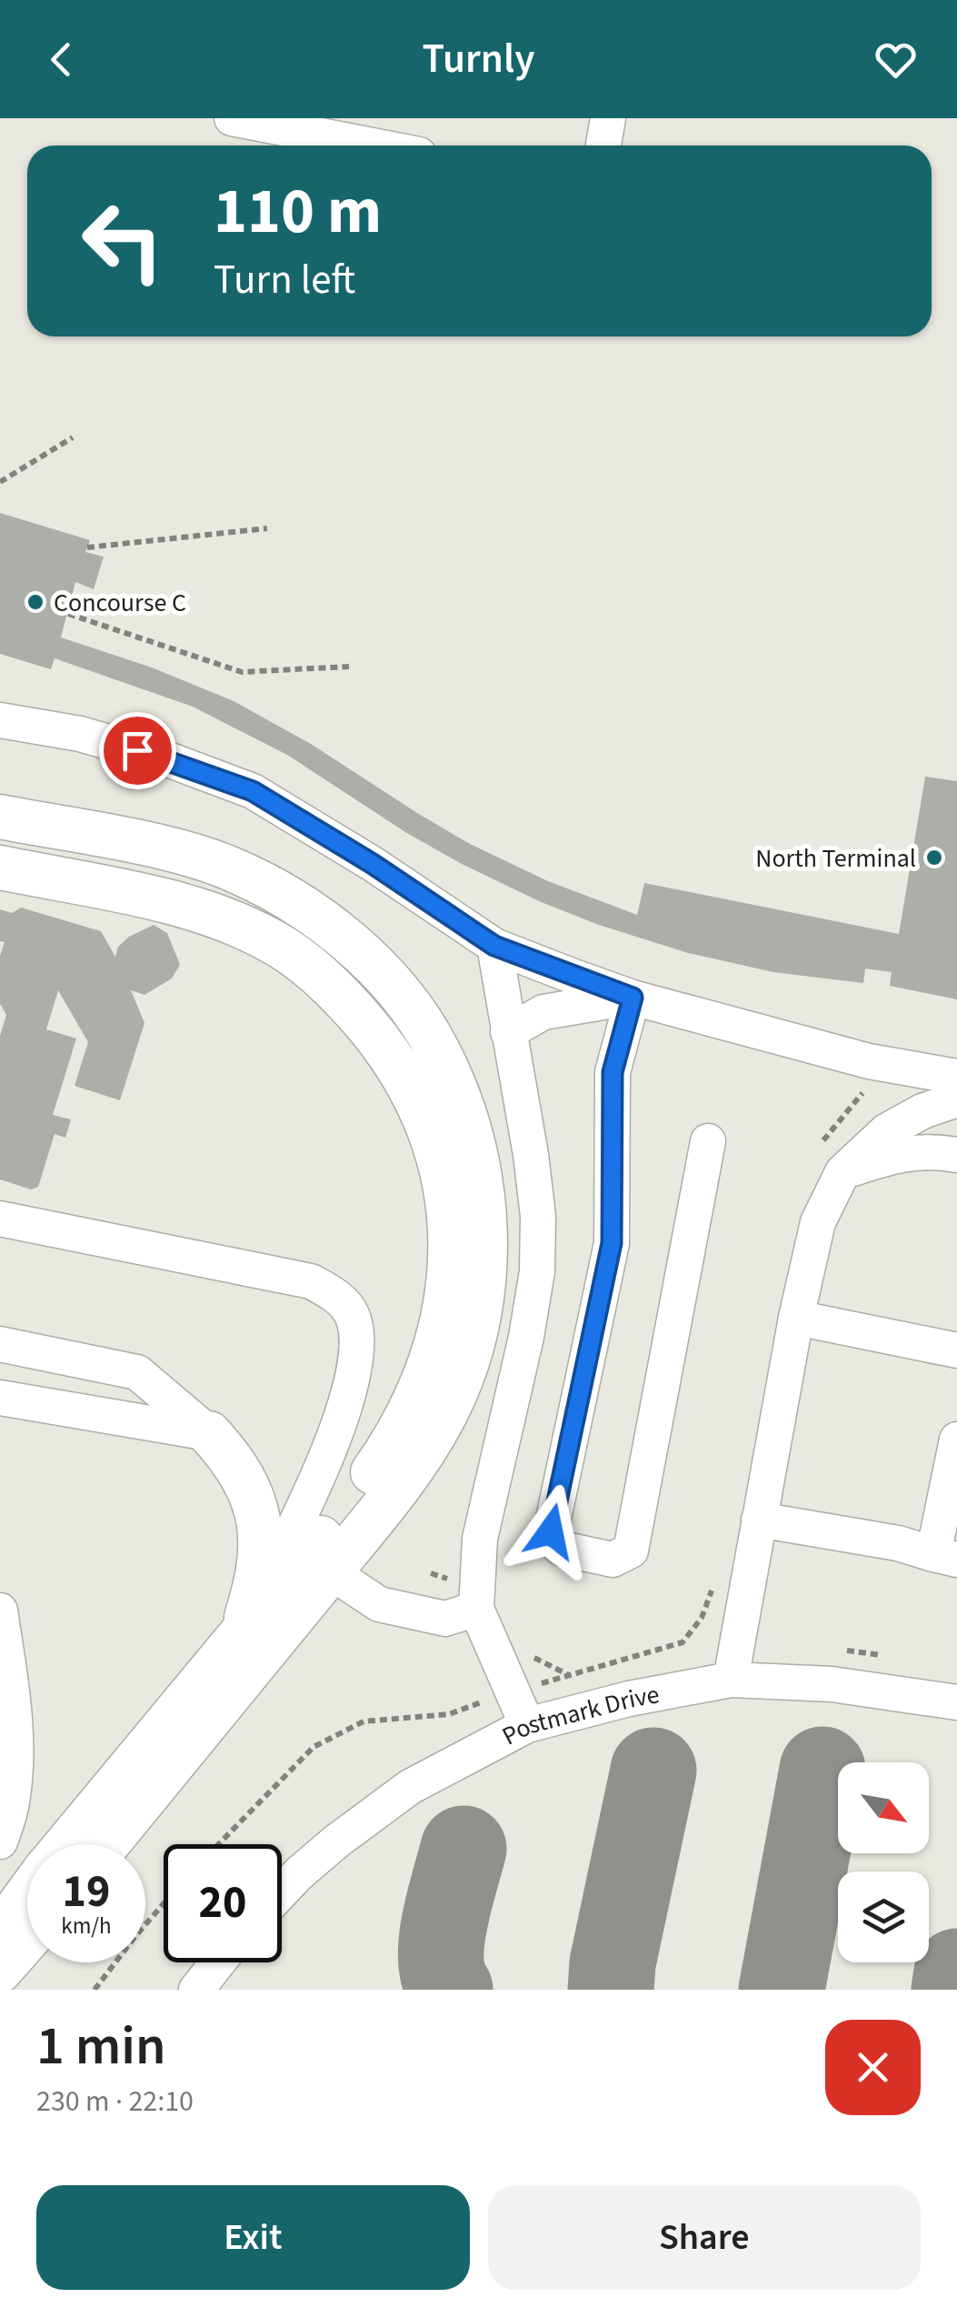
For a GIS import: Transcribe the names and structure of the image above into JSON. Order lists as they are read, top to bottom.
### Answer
{
  "streets": {
    "street": ["Postmark Drive"]
  },
  "places": ["Concourse C", "North Terminal"],
  "north": "bottom right",
  "page": {
    "header": "Turnly",
    "turn": ["110 m", "Turn left"],
    "speed": "19 km/h",
    "limit": "20",
    "heading": ["1 min", "230 m · 22:10"],
    "buttons": ["Exit", "Share"]
  }
}
